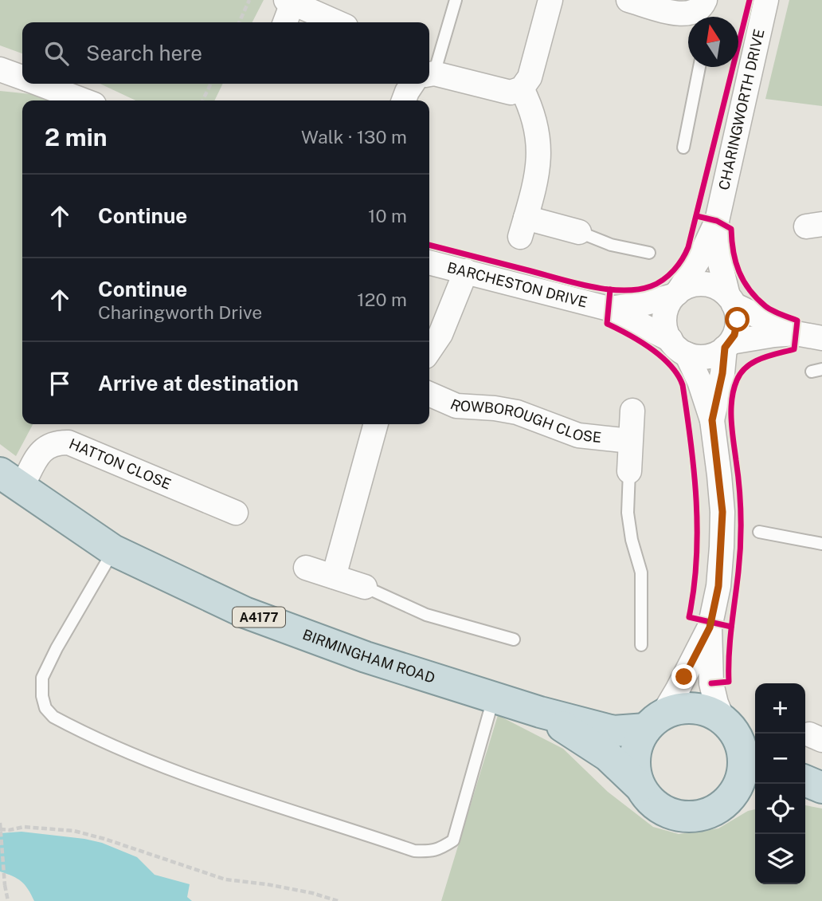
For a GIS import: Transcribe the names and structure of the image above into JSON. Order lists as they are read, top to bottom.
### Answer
{
  "streets": {
    "highway": ["A4177", "BIRMINGHAM ROAD"],
    "street": [
      "CHARINGWORTH DRIVE",
      "BARCHESTON DRIVE",
      "ROWBOROUGH CLOSE",
      "HATTON CLOSE"
    ]
  },
  "crossings": [
    ["CHARINGWORTH DRIVE", "BARCHESTON DRIVE"],
    ["HATTON CLOSE", "BIRMINGHAM ROAD"]
  ],
  "north": "top",
  "page": {
    "search": "Search here",
    "heading": ["2 min", "Walk · 130 m"],
    "list": [
      ["Continue", "10 m"],
      ["Continue", "Charingworth Drive", "120 m"],
      "Arrive at destination"
    ],
    "map_buttons": ["+", "−"]
  }
}
